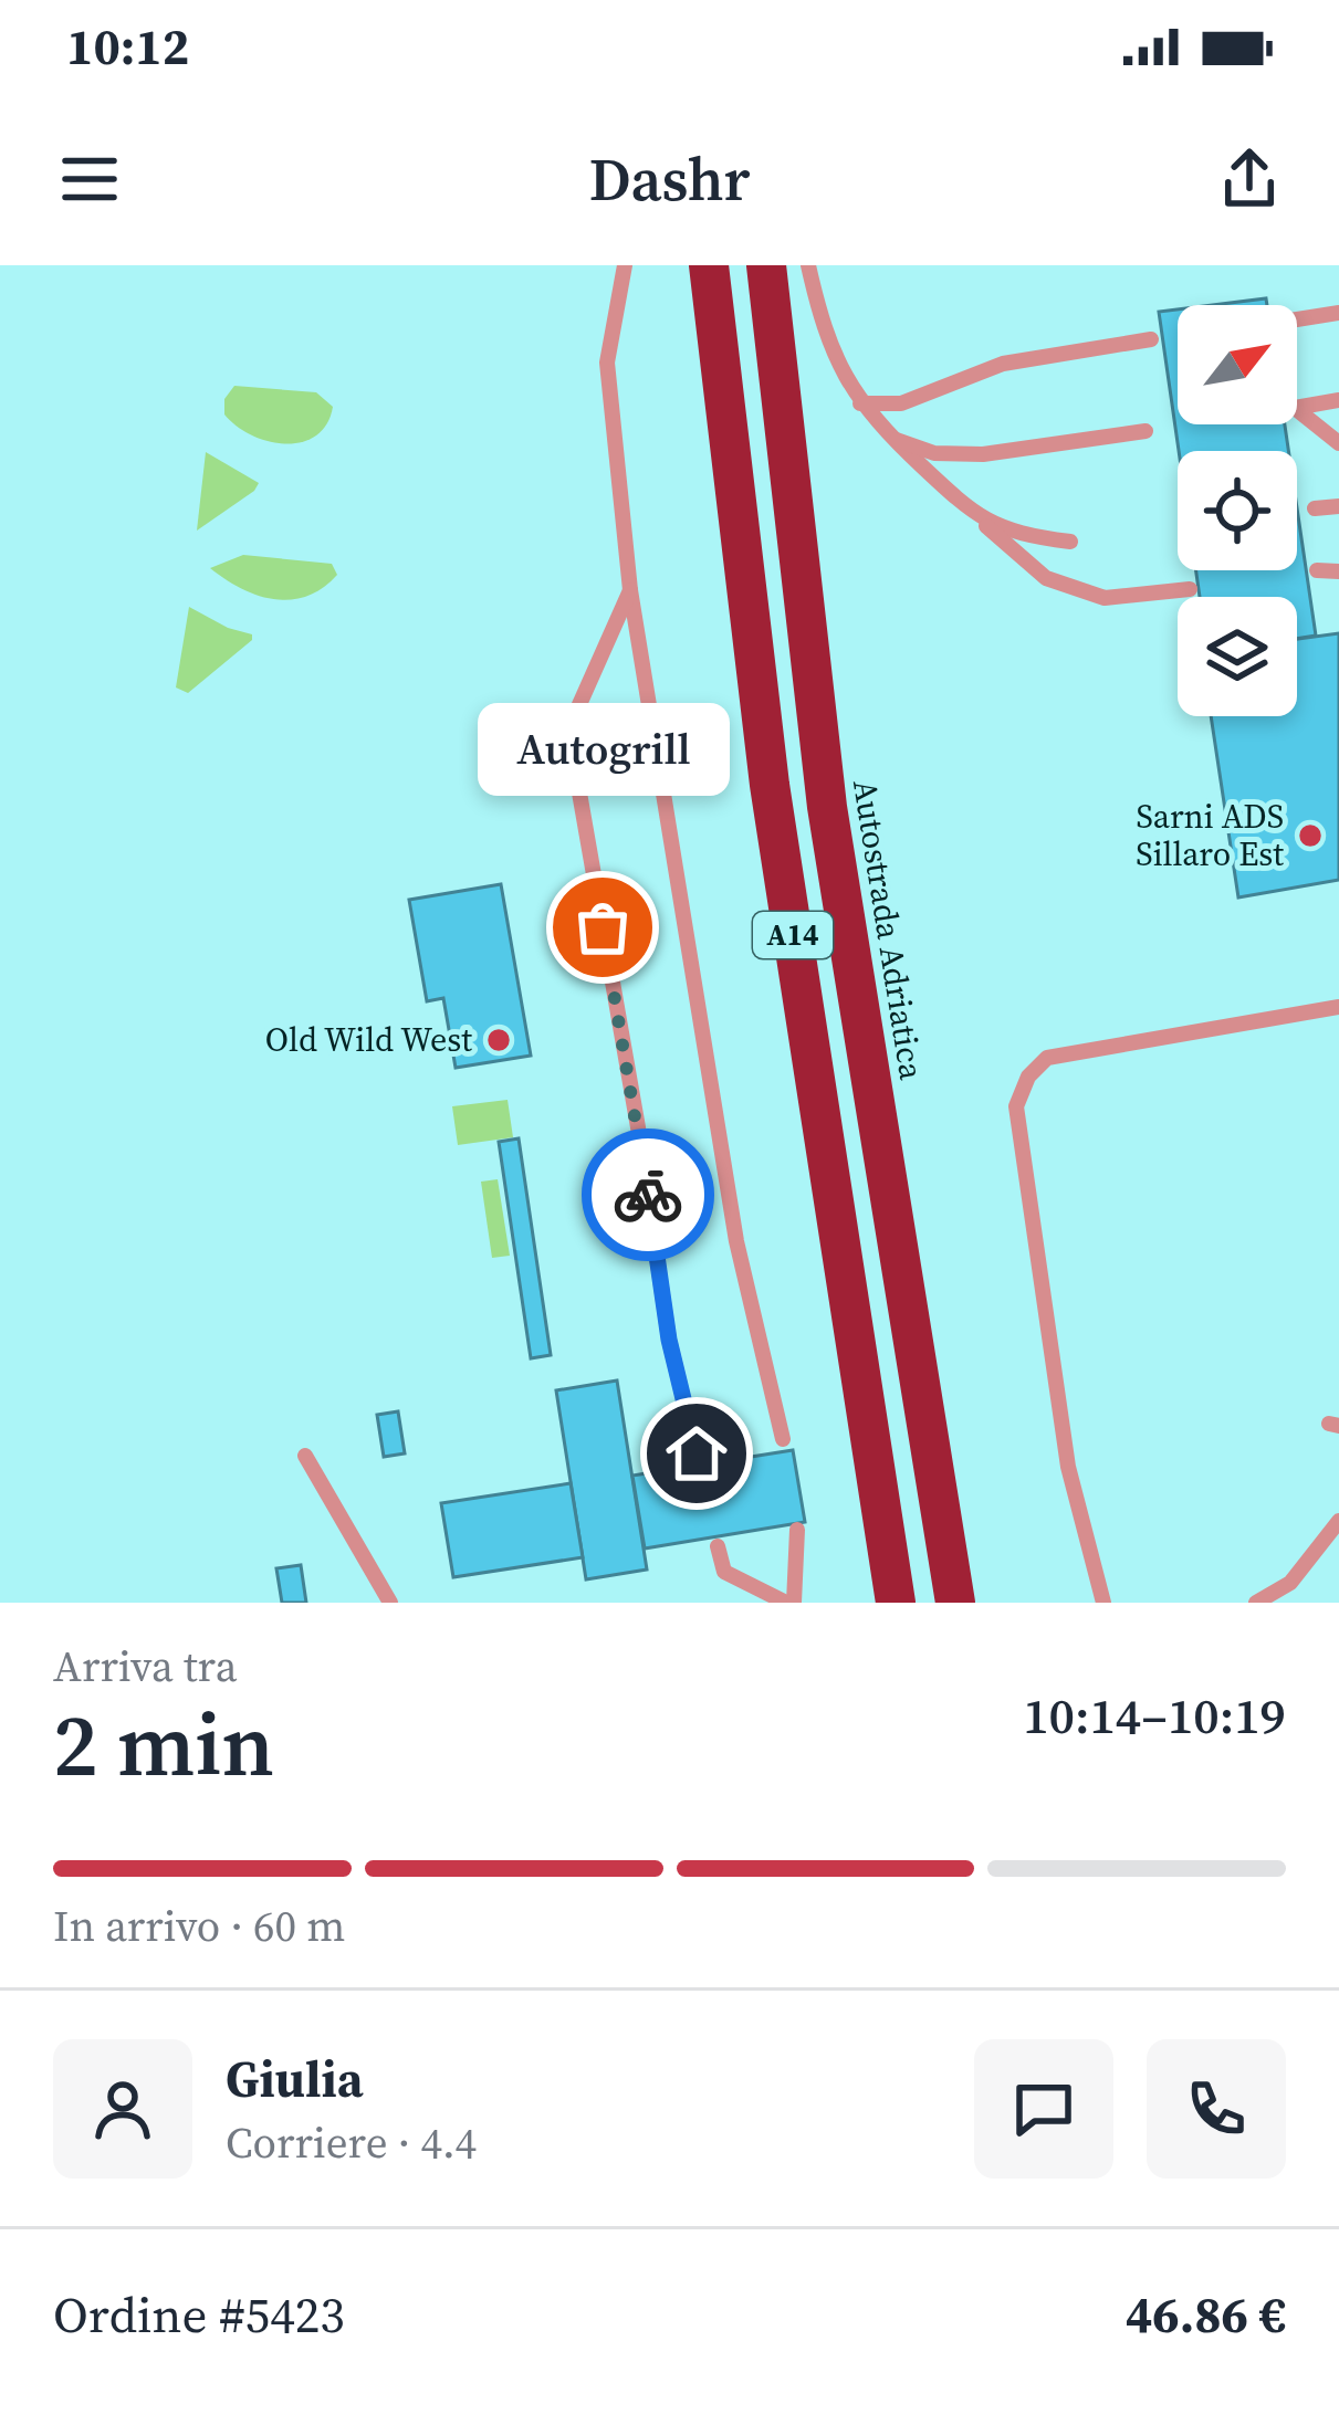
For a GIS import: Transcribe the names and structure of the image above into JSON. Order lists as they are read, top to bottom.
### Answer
{
  "streets": {
    "highway": ["Autostrada Adriatica", "A14"]
  },
  "places": ["Sarni ADS Sillaro Est", "Autogrill", "Old Wild West"],
  "north": "top right",
  "page": {
    "status": "10:12",
    "header": "Dashr",
    "bubble": "Autogrill",
    "heading": ["2 min", "Arriva tra", "10:14–10:19"],
    "panel": [
      "Giulia",
      "Corriere · 4.4",
      "Ordine #5423",
      "46.86 €"
    ],
    "bar": "In arrivo · 60 m"
  }
}
